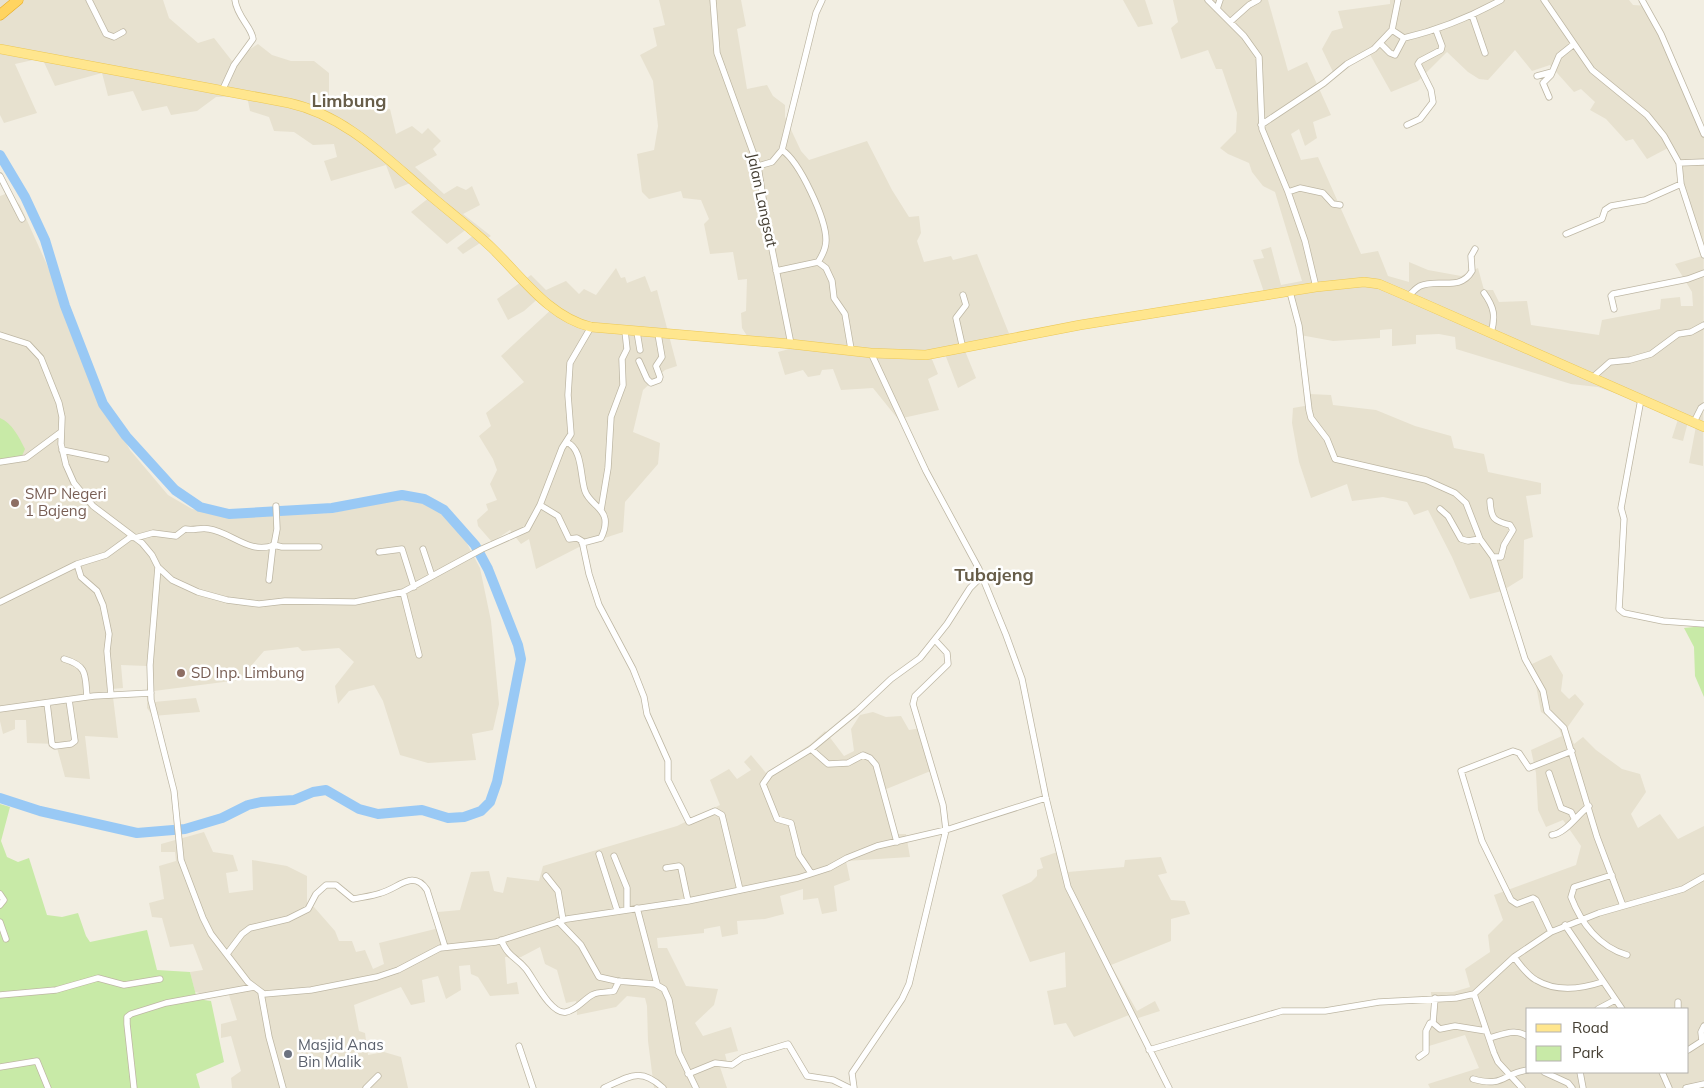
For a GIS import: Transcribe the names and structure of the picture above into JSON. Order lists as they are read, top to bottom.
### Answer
{
  "streets": {
    "street": ["Jalan Langsat"]
  },
  "districts": ["Limbung", "Tubajeng"],
  "places": ["SMP Negeri 1 Bajeng", "SD Inp. Limbung", "Masjid Anas Bin Malik"],
  "legend": ["Road", "Park"]
}
